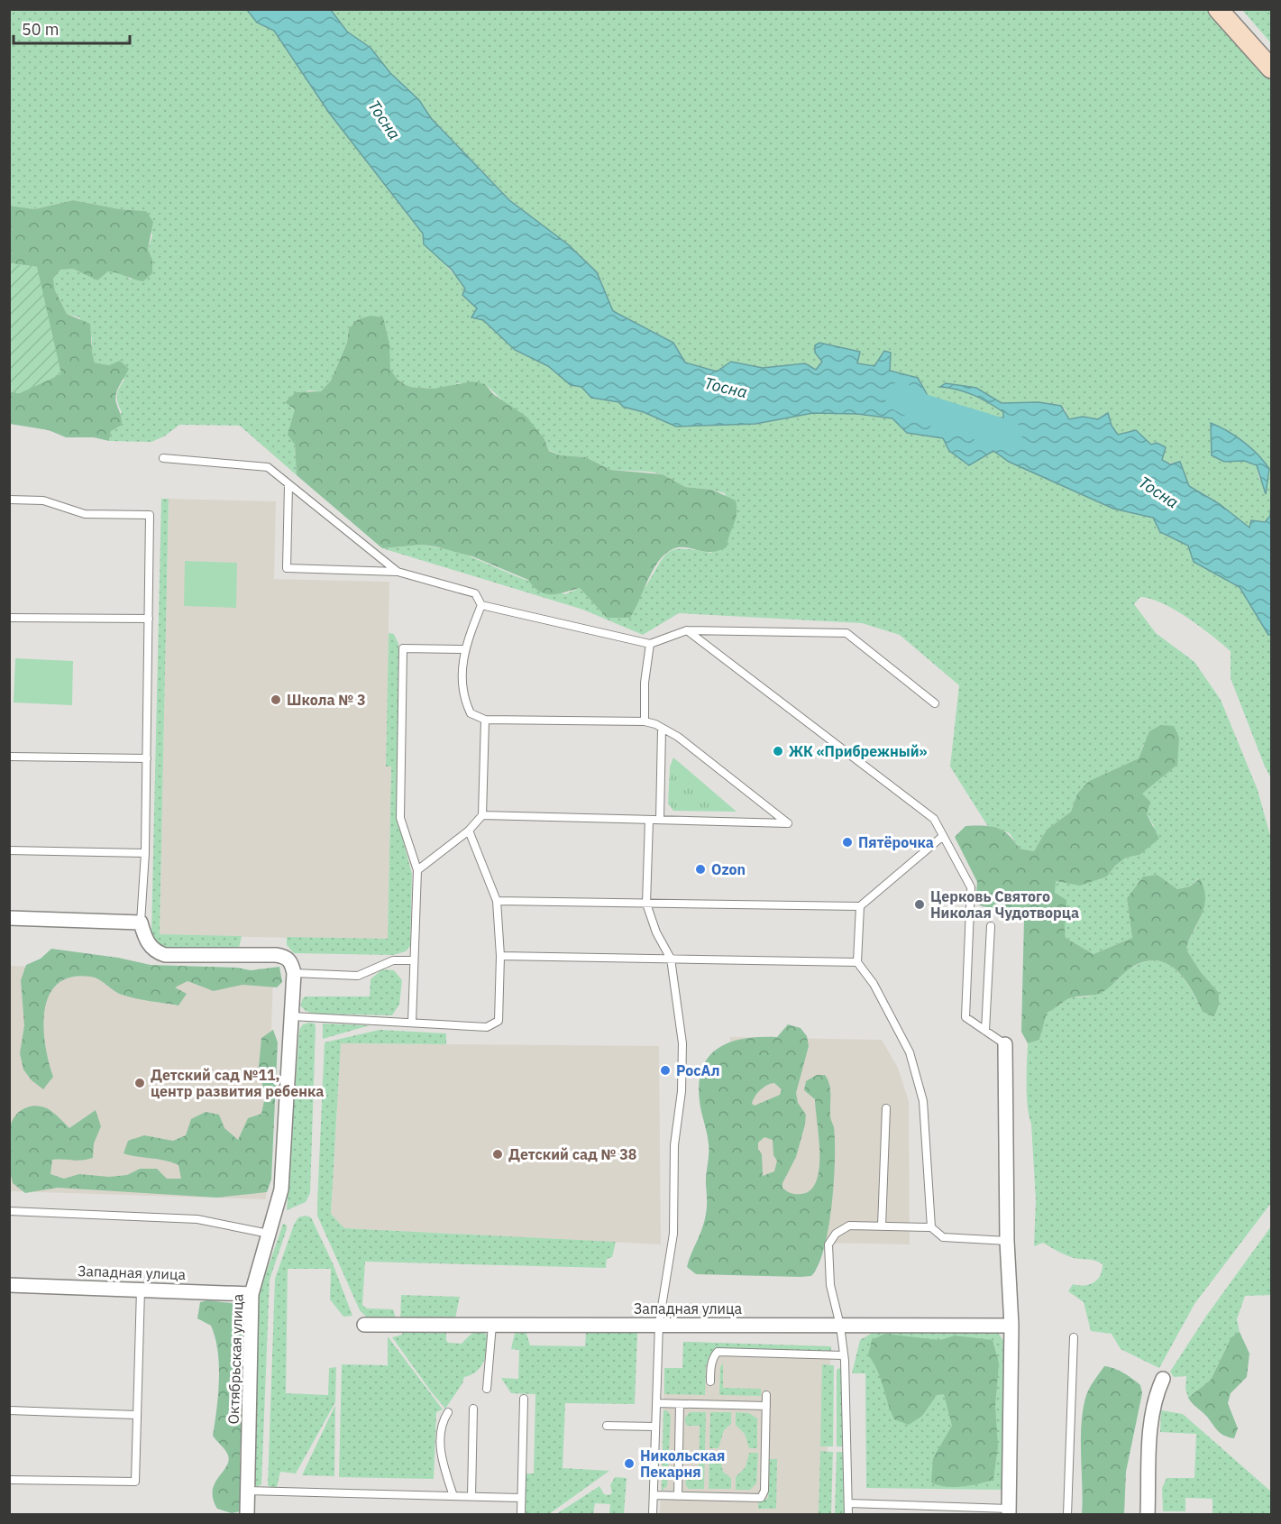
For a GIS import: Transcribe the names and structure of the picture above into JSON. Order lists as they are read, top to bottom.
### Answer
{
  "streets": {
    "street": ["Западная улица", "Октябрьская улица"]
  },
  "crossings": [
    ["Западная улица", "Октябрьская улица"]
  ],
  "water": ["Тосна"],
  "places": [
    "Школа № 3",
    "ЖК «Прибрежный»",
    "Пятёрочка",
    "Ozon",
    "Церковь Святого Николая Чудотворца",
    "РосАл",
    "Детский сад №11, центр развития ребенка",
    "Детский сад № 38",
    "Никольская Пекарня"
  ],
  "scale_bar": "50 m"
}
